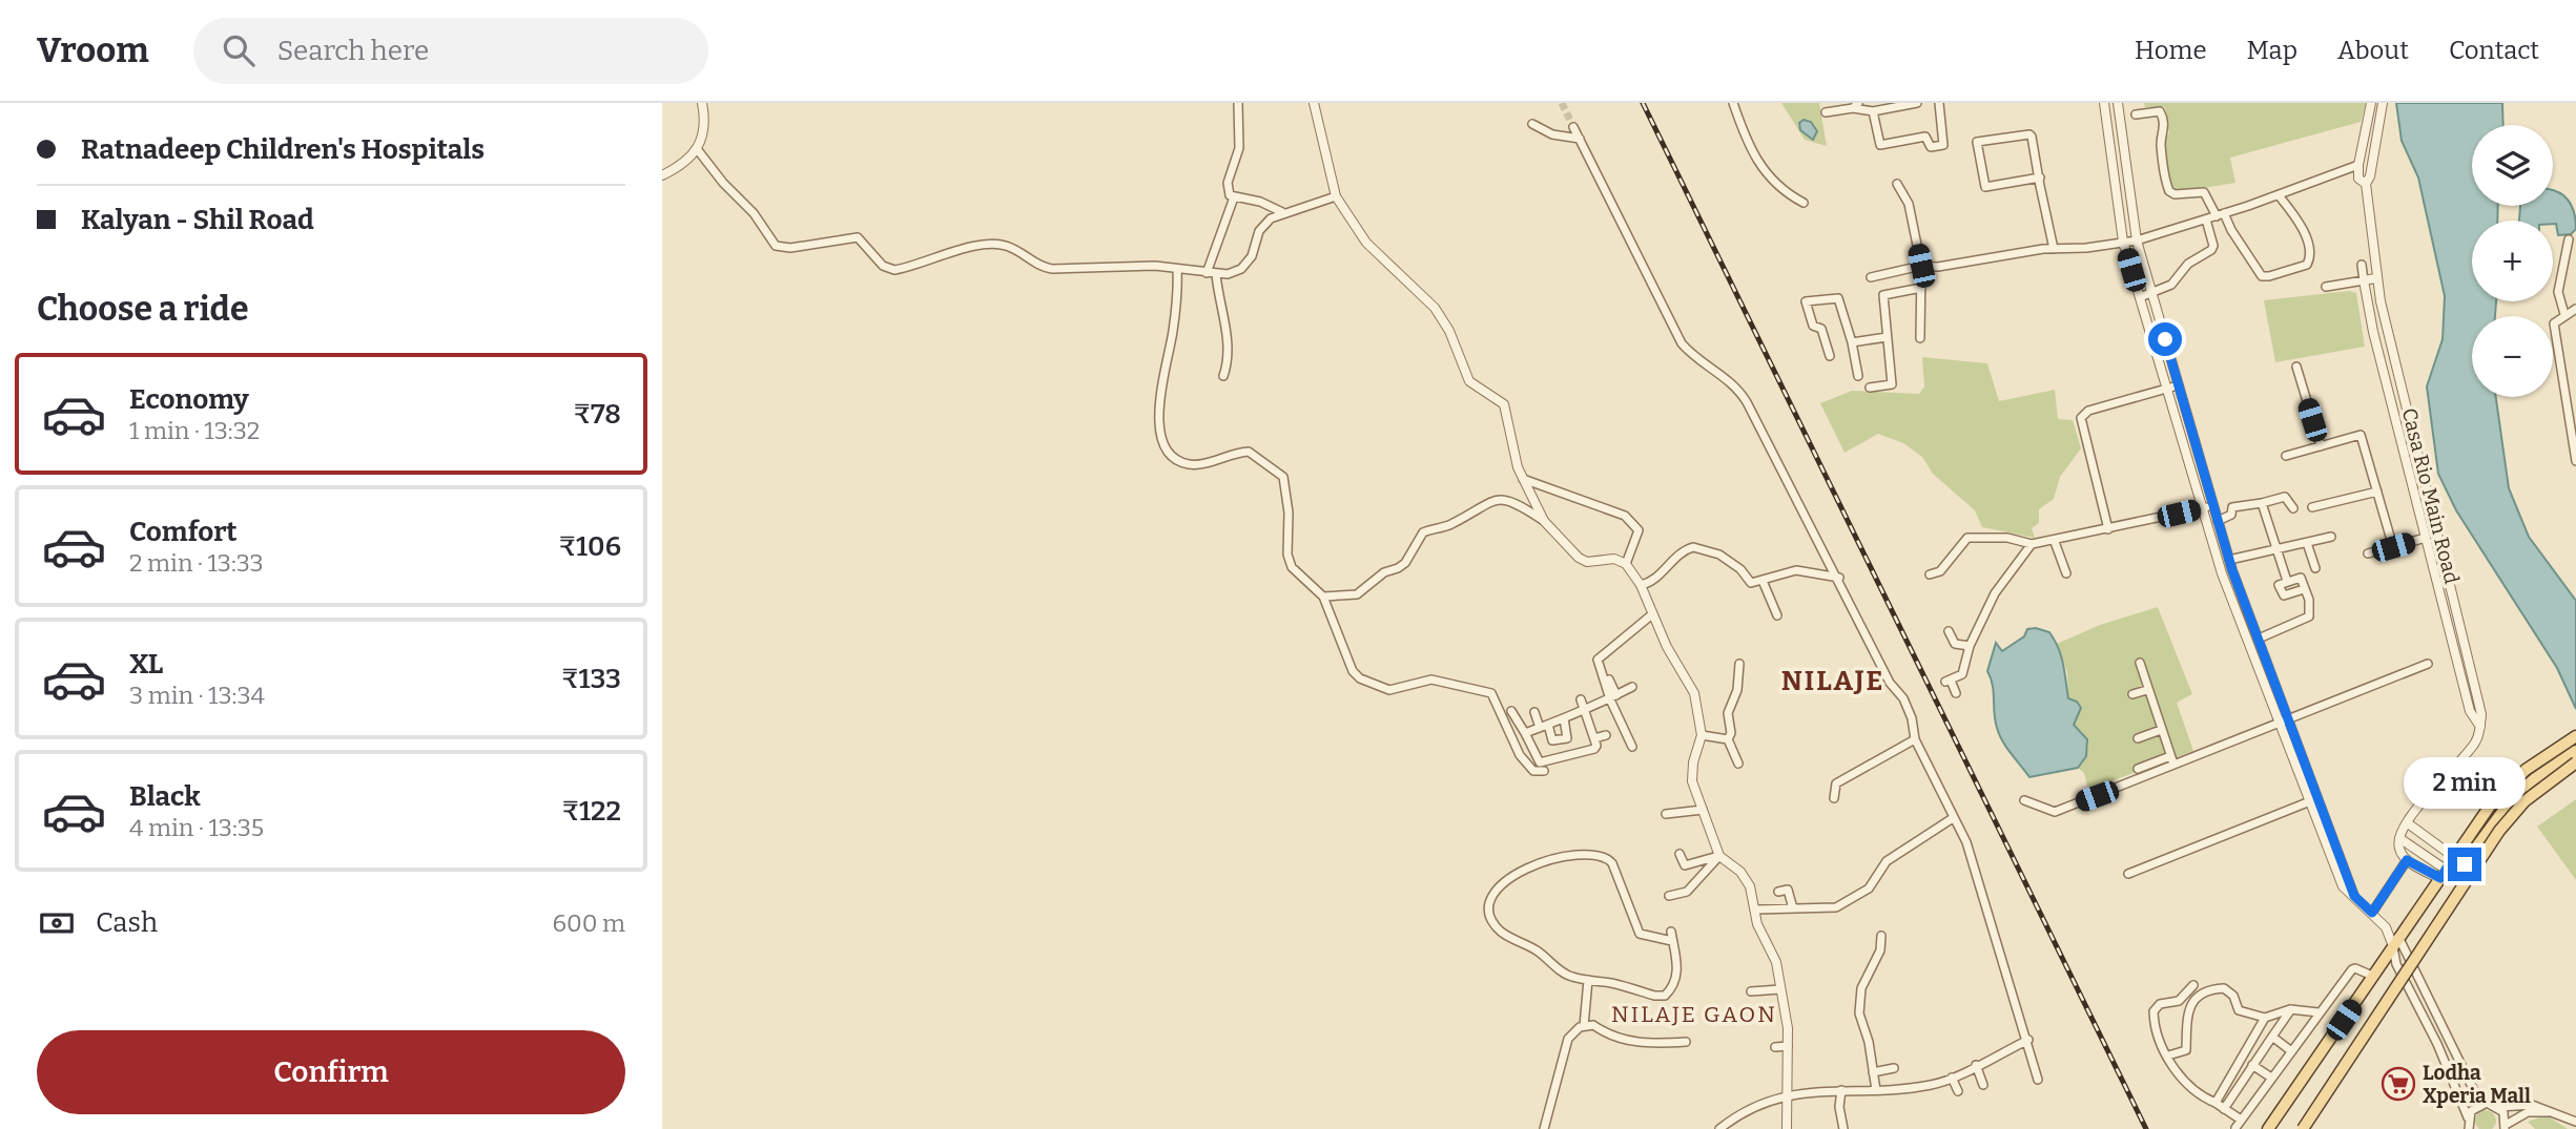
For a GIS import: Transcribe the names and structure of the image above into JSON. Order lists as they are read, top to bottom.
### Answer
{
  "streets": {
    "street": ["Casa Rio Main Road"]
  },
  "districts": ["NILAJE", "NILAJE GAON"],
  "places": {
    "supermarket": ["Lodha Xperia Mall"]
  },
  "page": {
    "header": "Vroom",
    "search": "Search here",
    "nav": [
      "Home",
      "Map",
      "About",
      "Contact"
    ],
    "banner": ["Ratnadeep Children's Hospitals", "Kalyan - Shil Road"],
    "map_buttons": ["+", "−"],
    "heading": "Choose a ride",
    "list": [
      {
        "name": "Economy",
        "note": "1 min · 13:32",
        "value": "₹78"
      },
      {
        "name": "Comfort",
        "note": "2 min · 13:33",
        "value": "₹106"
      },
      {
        "name": "XL",
        "note": "3 min · 13:34",
        "value": "₹133"
      },
      {
        "name": "Black",
        "note": "4 min · 13:35",
        "value": "₹122"
      }
    ],
    "bubble": "2 min",
    "pay": ["Cash", "600 m"],
    "buttons": "Confirm"
  }
}
